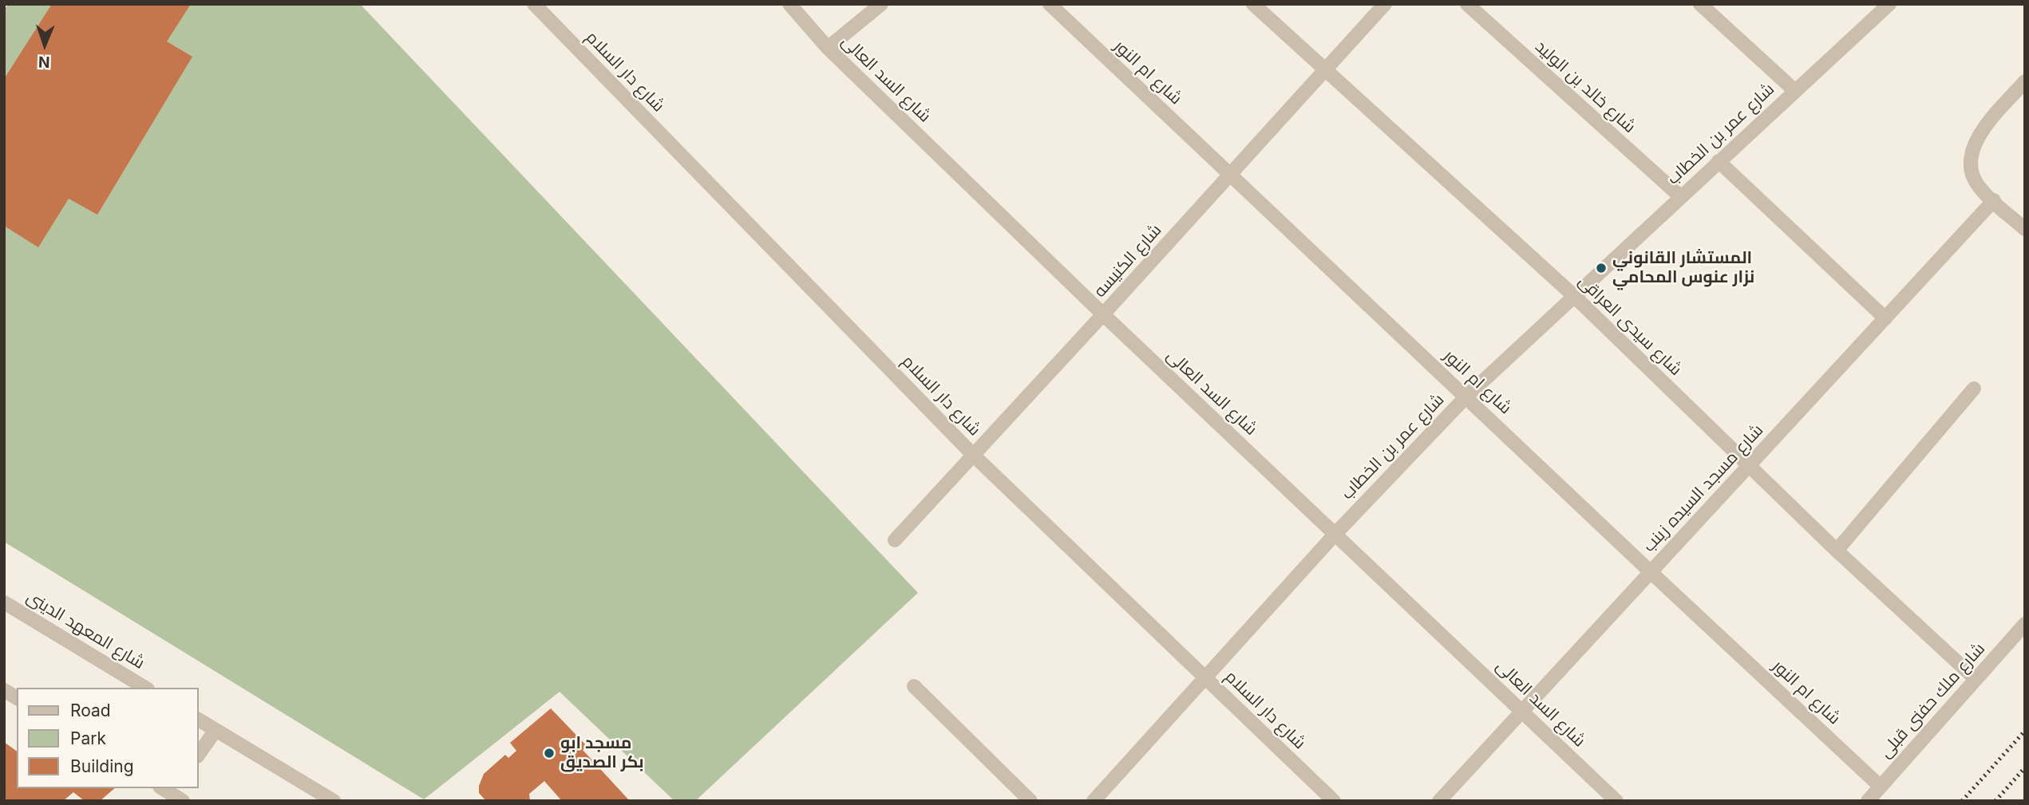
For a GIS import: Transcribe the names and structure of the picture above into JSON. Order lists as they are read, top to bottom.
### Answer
{
  "streets": {
    "street": [
      "شارع دار السلام",
      "شارع ام النور",
      "شارع السد العالى",
      "شارع خالد بن الوليد",
      "شارع عمر بن الخطاب",
      "شارع الكنيسه",
      "شارع سيدى العراقى",
      "شارع مسجد السيده زينب",
      "شارع المعهد الدينى",
      "شارع ملك حفنى قبلى"
    ]
  },
  "crossings": [
    ["شارع دار السلام", "شارع عمر بن الخطاب"],
    ["شارع دار السلام", "شارع الكنيسه"],
    ["شارع ام النور", "شارع عمر بن الخطاب"],
    ["شارع ام النور", "شارع الكنيسه"],
    ["شارع ام النور", "شارع مسجد السيده زينب"],
    ["شارع ام النور", "شارع ملك حفنى قبلى"],
    ["شارع السد العالى", "شارع عمر بن الخطاب"],
    ["شارع السد العالى", "شارع الكنيسه"],
    ["شارع السد العالى", "شارع مسجد السيده زينب"],
    ["شارع خالد بن الوليد", "شارع عمر بن الخطاب"],
    ["شارع عمر بن الخطاب", "شارع سيدى العراقى"],
    ["شارع الكنيسه", "شارع سيدى العراقى"],
    ["شارع سيدى العراقى", "شارع مسجد السيده زينب"],
    ["شارع سيدى العراقى", "شارع ملك حفنى قبلى"]
  ],
  "places": ["المستشار القانوني نزار عنوس المحامي", "مسجد ابو بكر الصديق"],
  "legend": ["Road", "Park", "Building"],
  "north": "bottom"
}
